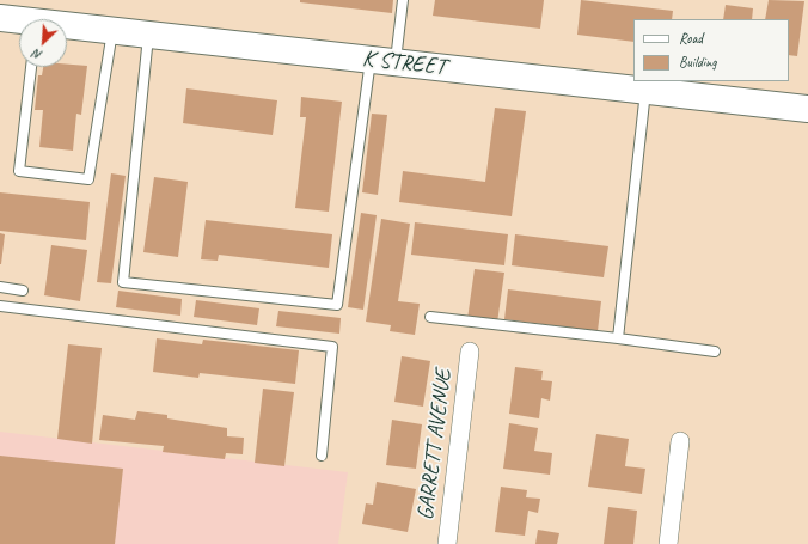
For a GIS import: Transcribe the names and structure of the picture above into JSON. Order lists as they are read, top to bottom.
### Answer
{
  "streets": {
    "street": ["K STREET", "GARRETT AVENUE"]
  },
  "legend": ["Road", "Building"],
  "north": "bottom left"
}
